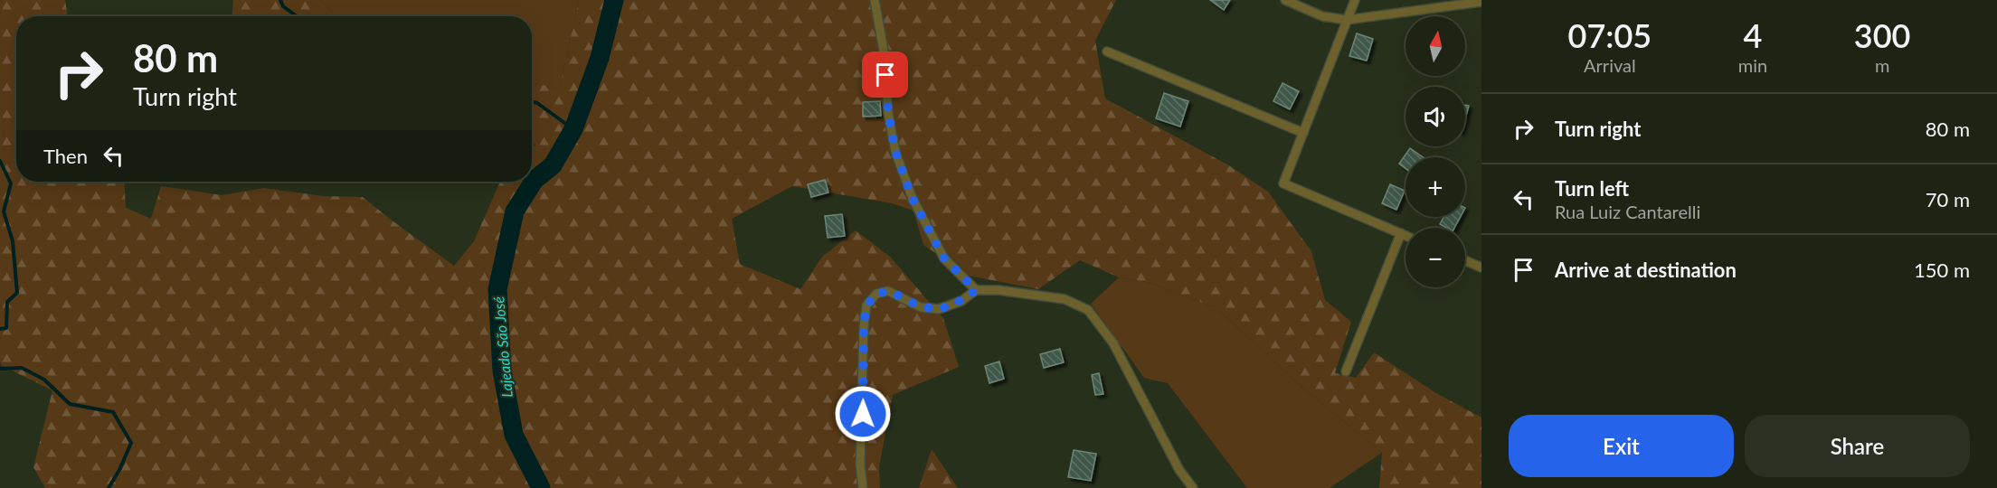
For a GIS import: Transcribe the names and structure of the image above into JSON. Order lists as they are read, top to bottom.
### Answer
{
  "water": ["Lajeado São José"],
  "north": "top",
  "page": {
    "eta": [
      "07:05",
      "Arrival",
      "4",
      "min",
      "300",
      "m"
    ],
    "map_buttons": ["+", "−"],
    "turn": ["80 m", "Turn right"],
    "list": [
      {
        "name": "Turn right",
        "value": "80 m"
      },
      {
        "name": "Turn left",
        "note": "Rua Luiz Cantarelli",
        "value": "70 m"
      },
      {
        "name": "Arrive at destination",
        "value": "150 m"
      }
    ],
    "then": "Then",
    "buttons": ["Exit", "Share"]
  }
}
